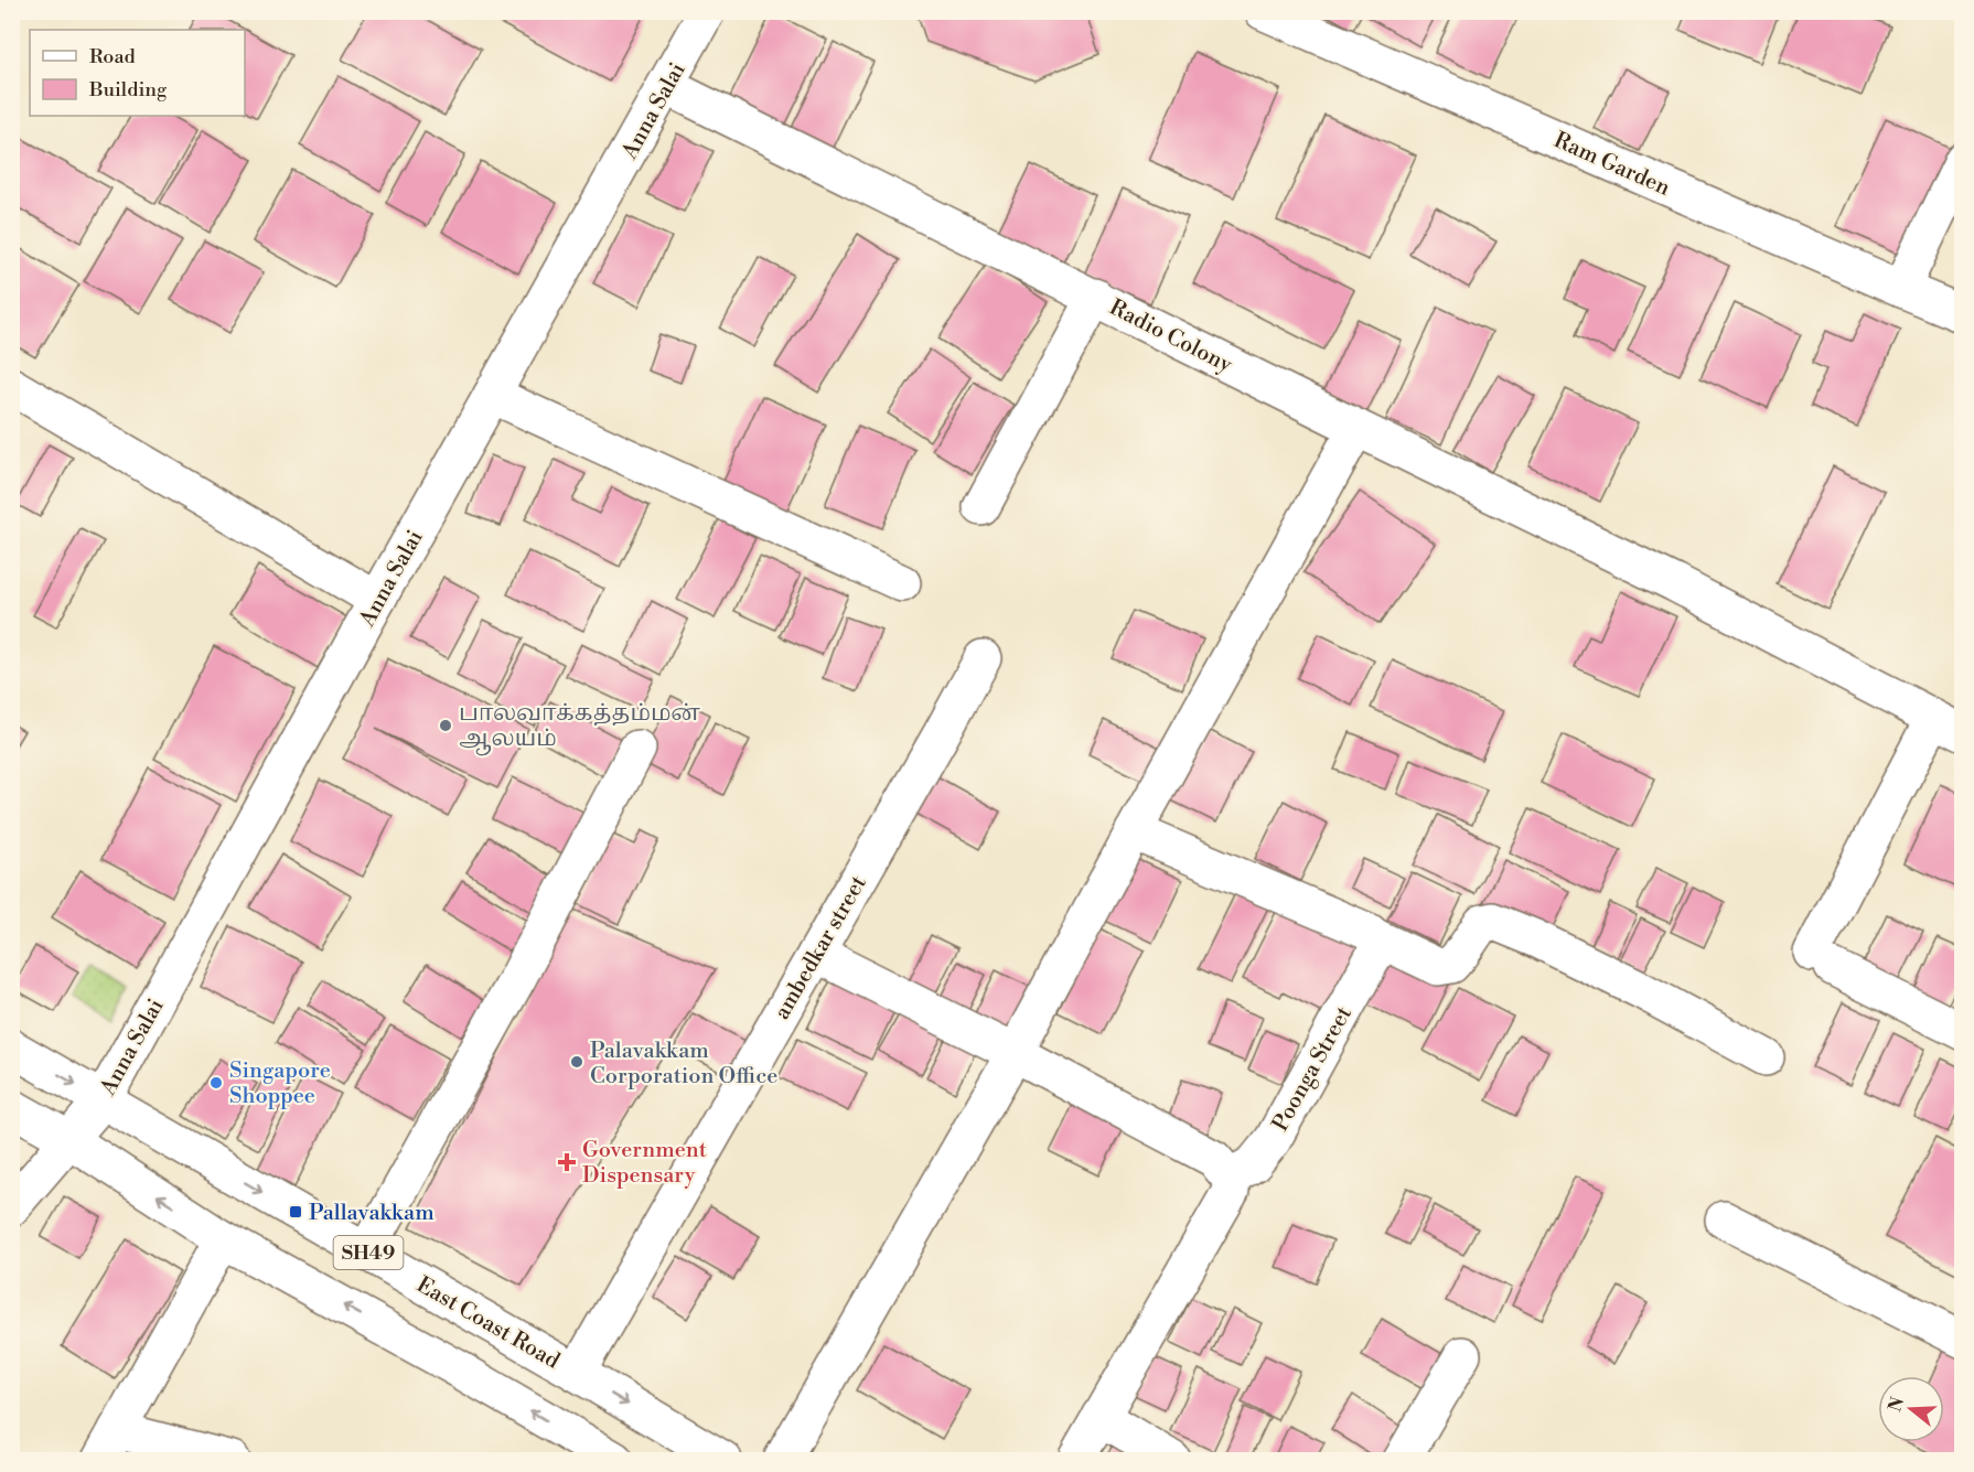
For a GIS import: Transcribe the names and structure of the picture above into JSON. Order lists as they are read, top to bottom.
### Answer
{
  "streets": {
    "street": [
      "Anna Salai",
      "Ram Garden",
      "Radio Colony",
      "ambedkar street",
      "Poonga Street",
      "SH49",
      "East Coast Road"
    ]
  },
  "crossings": [
    ["Anna Salai", "Radio Colony"],
    ["Anna Salai", "SH49"],
    ["Anna Salai", "East Coast Road"],
    ["ambedkar street", "East Coast Road"]
  ],
  "places": {
    "other": ["பாலவாக்கத்தம்மன் ஆலயம்", "Palavakkam Corporation Office", "Singapore Shoppee"],
    "health": ["Government Dispensary"],
    "transit": ["Pallavakkam"]
  },
  "legend": ["Road", "Building"],
  "north": "left"
}
